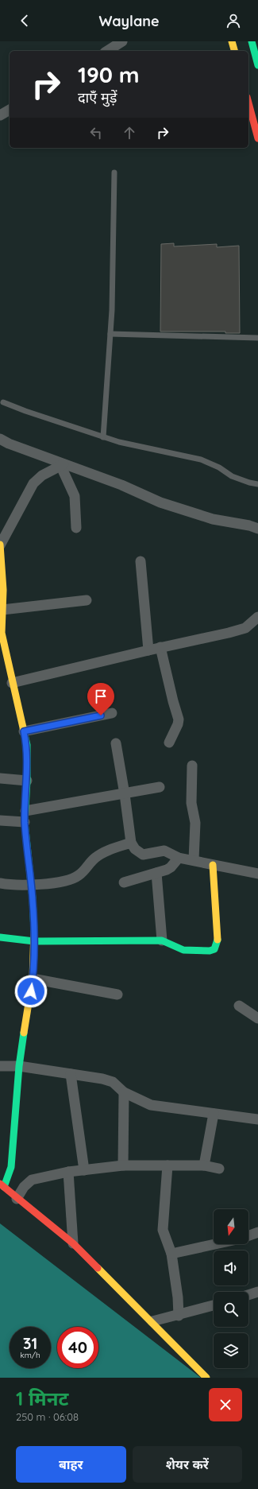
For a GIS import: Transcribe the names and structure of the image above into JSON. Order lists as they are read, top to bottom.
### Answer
{
  "north": "bottom",
  "page": {
    "header": "Waylane",
    "turn": ["190 m", "दाएँ मुड़ें"],
    "speed": "31 km/h",
    "limit": "40",
    "heading": ["1 मिनट", "250 m · 06:08"],
    "buttons": ["बाहर", "शेयर करें"]
  }
}
